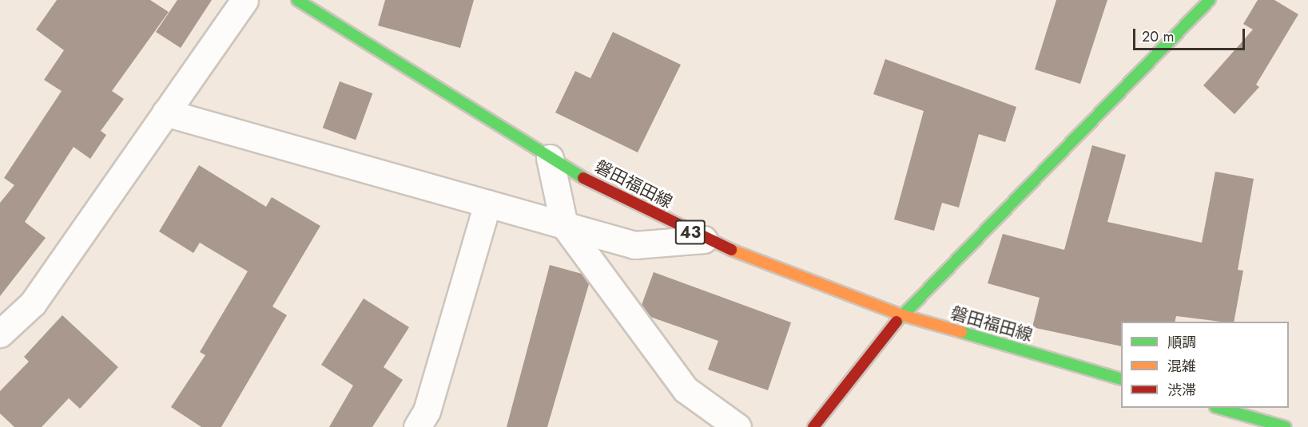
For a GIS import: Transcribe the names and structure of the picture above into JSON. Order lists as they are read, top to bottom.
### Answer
{
  "streets": {
    "main road": ["磐田福田線", "43"]
  },
  "legend": ["順調", "混雑", "渋滞"],
  "scale_bar": "20 m"
}
